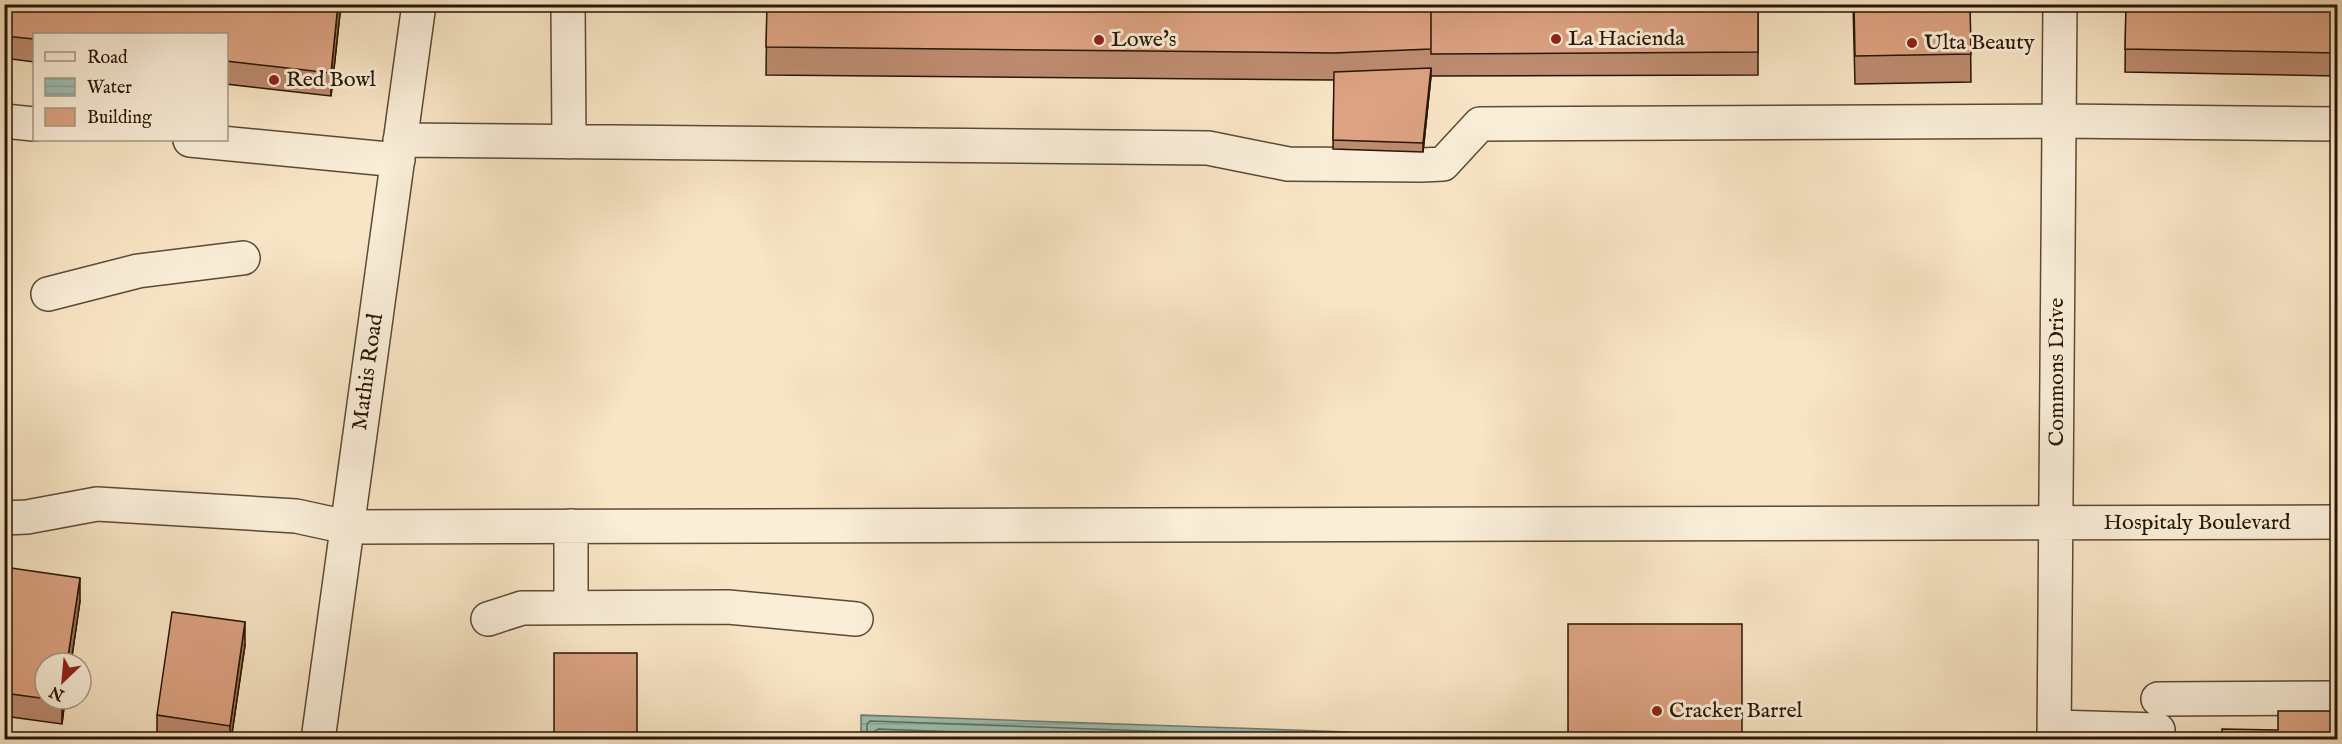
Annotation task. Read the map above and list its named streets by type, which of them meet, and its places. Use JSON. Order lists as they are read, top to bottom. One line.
{"streets":{"street":["Mathis Road","Commons Drive","Hospitaly Boulevard"]},"crossings":[["Mathis Road","Hospitaly Boulevard"],["Commons Drive","Hospitaly Boulevard"]],"places":["La Hacienda","Lowe's","Ulta Beauty","Red Bowl","Cracker Barrel"],"legend":["Road","Water","Building"],"north":"bottom left"}
